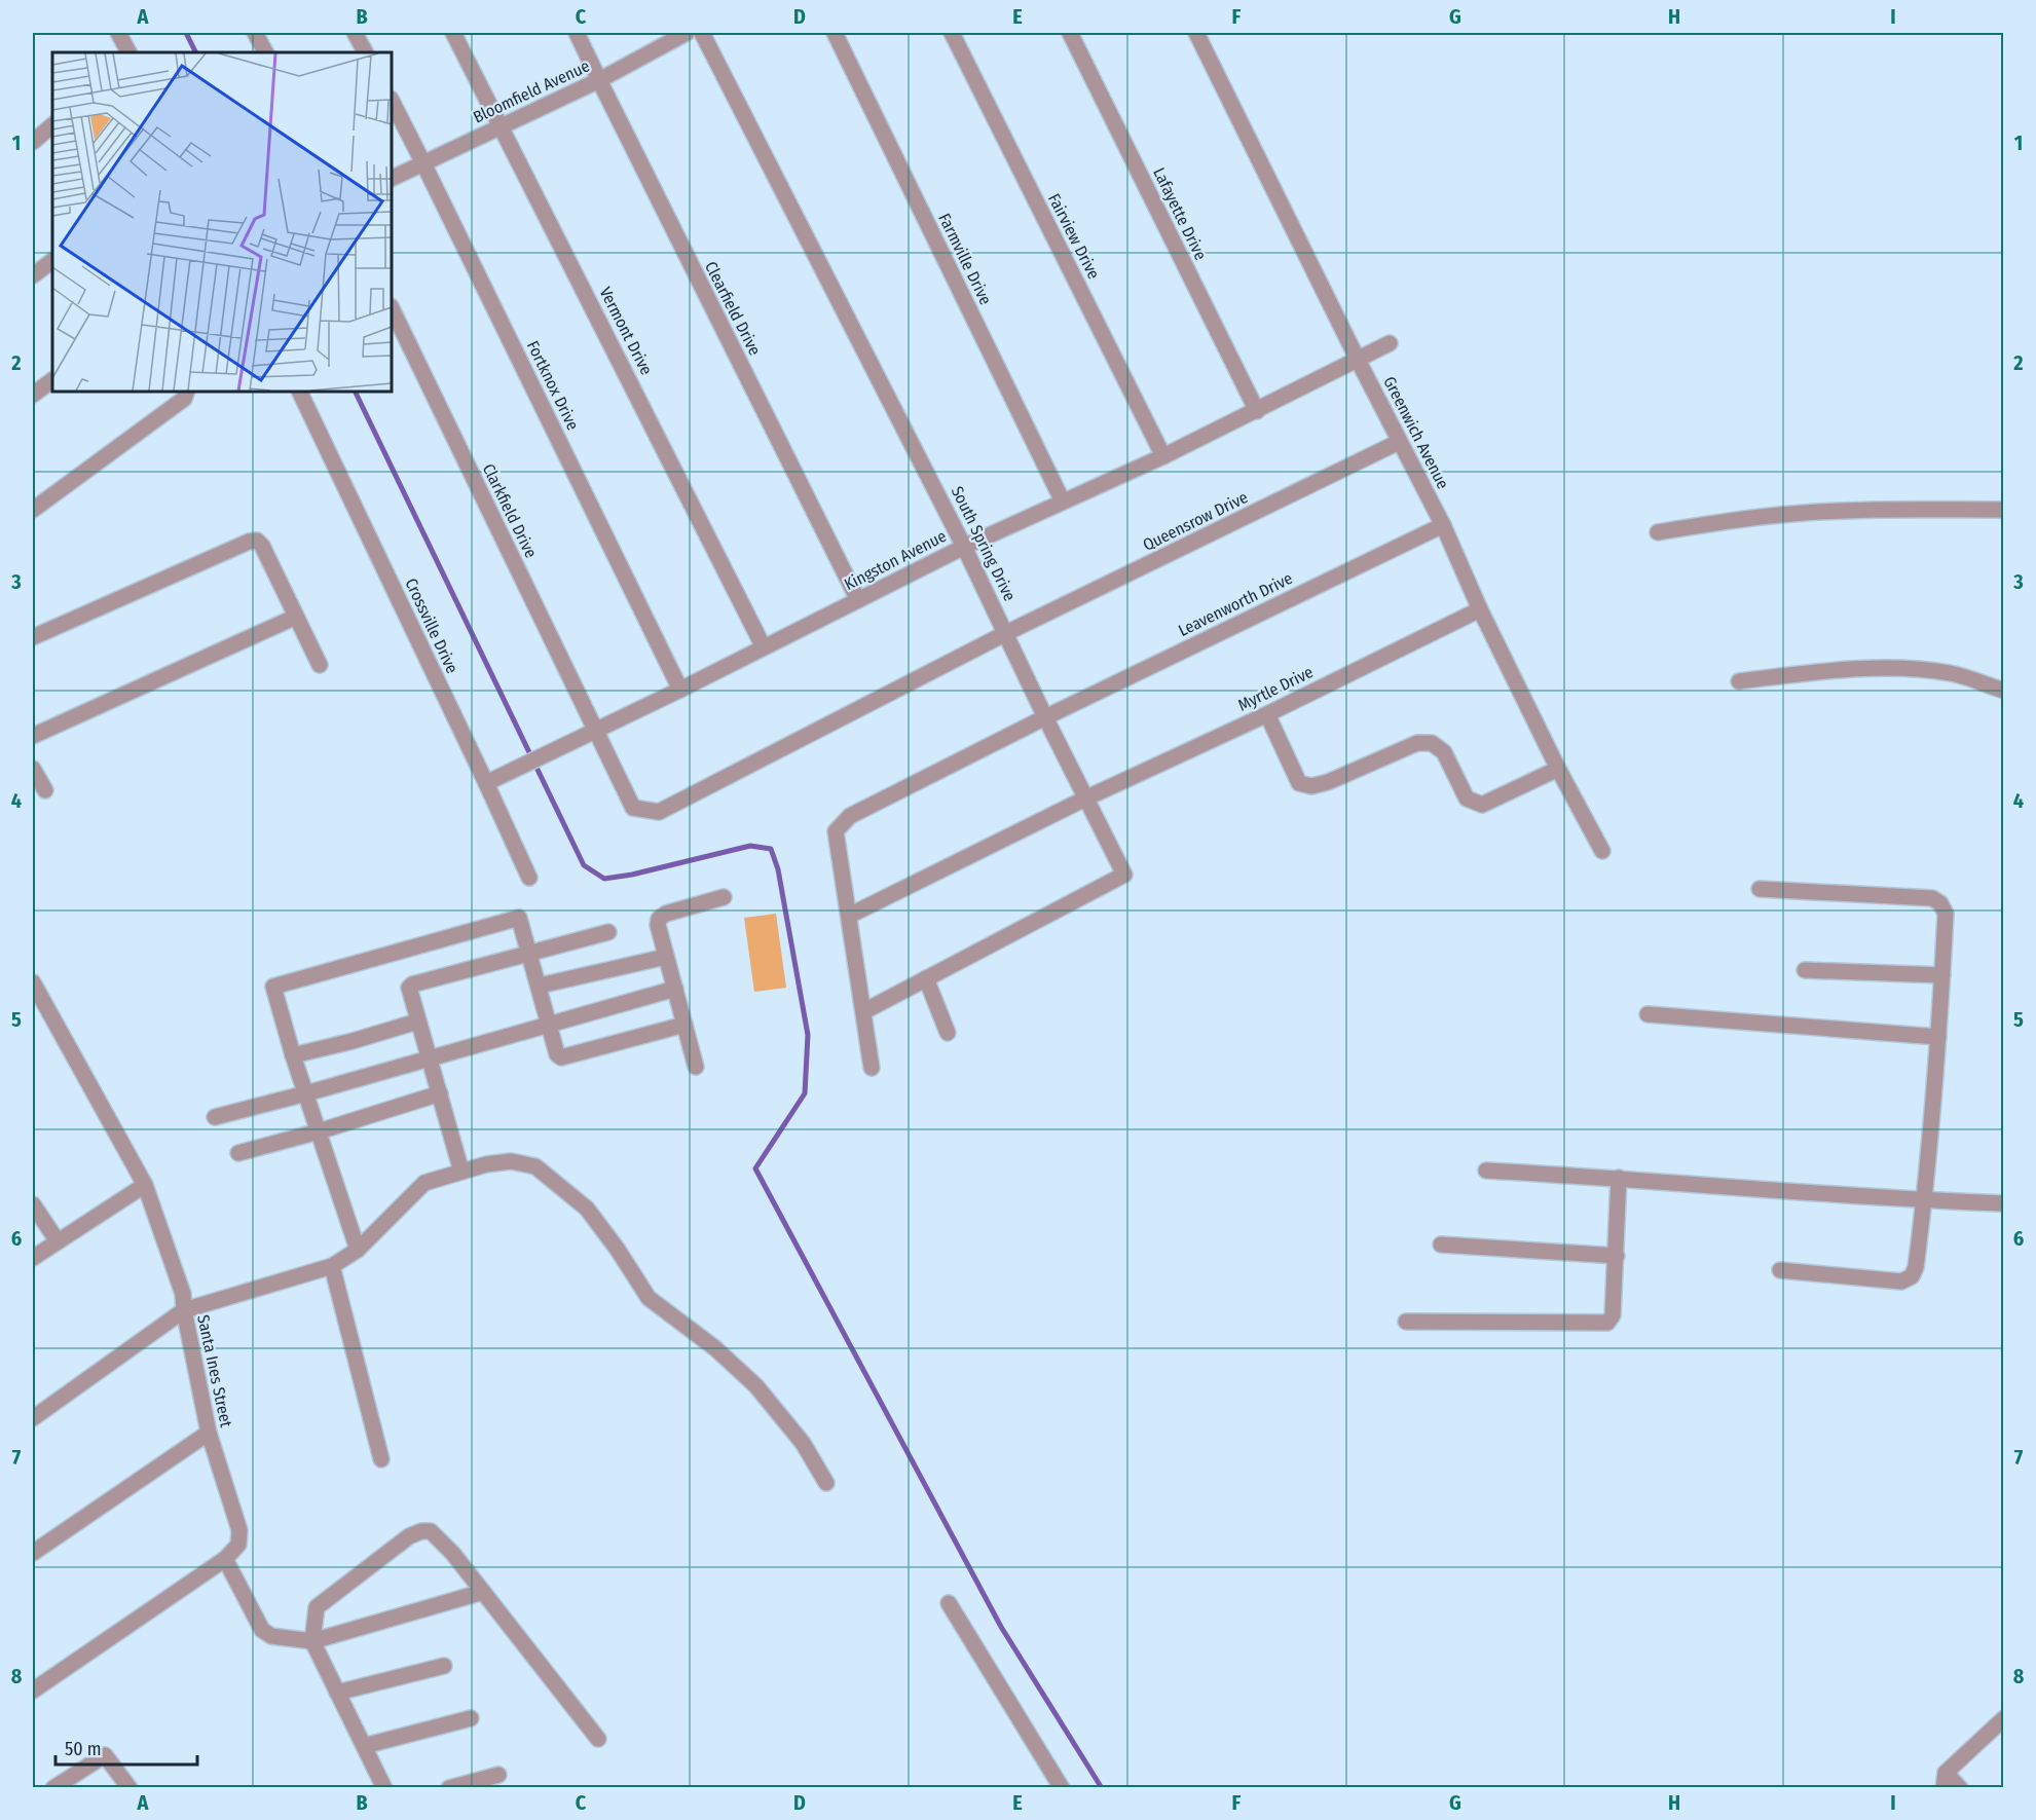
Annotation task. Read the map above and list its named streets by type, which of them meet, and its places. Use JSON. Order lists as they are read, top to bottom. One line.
{"streets":{"street":["Bloomfield Avenue","Lafayette Drive","Fairview Drive","Farmville Drive","Clearfield Drive","Vermont Drive","Fortknox Drive","Greenwich Avenue","Clarkfield Drive","Queensrow Drive","South Spring Drive","Kingston Avenue","Leavenworth Drive","Crossville Drive","Myrtle Drive","Santa Ines Street"]},"crossings":[["Bloomfield Avenue","Clearfield Drive"],["Bloomfield Avenue","Vermont Drive"],["Bloomfield Avenue","Fortknox Drive"],["Lafayette Drive","Kingston Avenue"],["Fairview Drive","Kingston Avenue"],["Farmville Drive","Kingston Avenue"],["Clearfield Drive","Kingston Avenue"],["Vermont Drive","Kingston Avenue"],["Fortknox Drive","Kingston Avenue"],["Greenwich Avenue","Queensrow Drive"],["Greenwich Avenue","Kingston Avenue"],["Greenwich Avenue","Leavenworth Drive"],["Greenwich Avenue","Myrtle Drive"],["Clarkfield Drive","Queensrow Drive"],["Clarkfield Drive","South Spring Drive"],["Clarkfield Drive","Kingston Avenue"],["Queensrow Drive","South Spring Drive"],["South Spring Drive","Kingston Avenue"],["South Spring Drive","Leavenworth Drive"],["South Spring Drive","Myrtle Drive"],["Kingston Avenue","Crossville Drive"],["Leavenworth Drive","Myrtle Drive"]],"scale_bar":"50 m","grid":{"columns":["A","B","C","D","E","F","G","H","I"],"rows":["1","2","3","4","5","6","7","8"]}}
